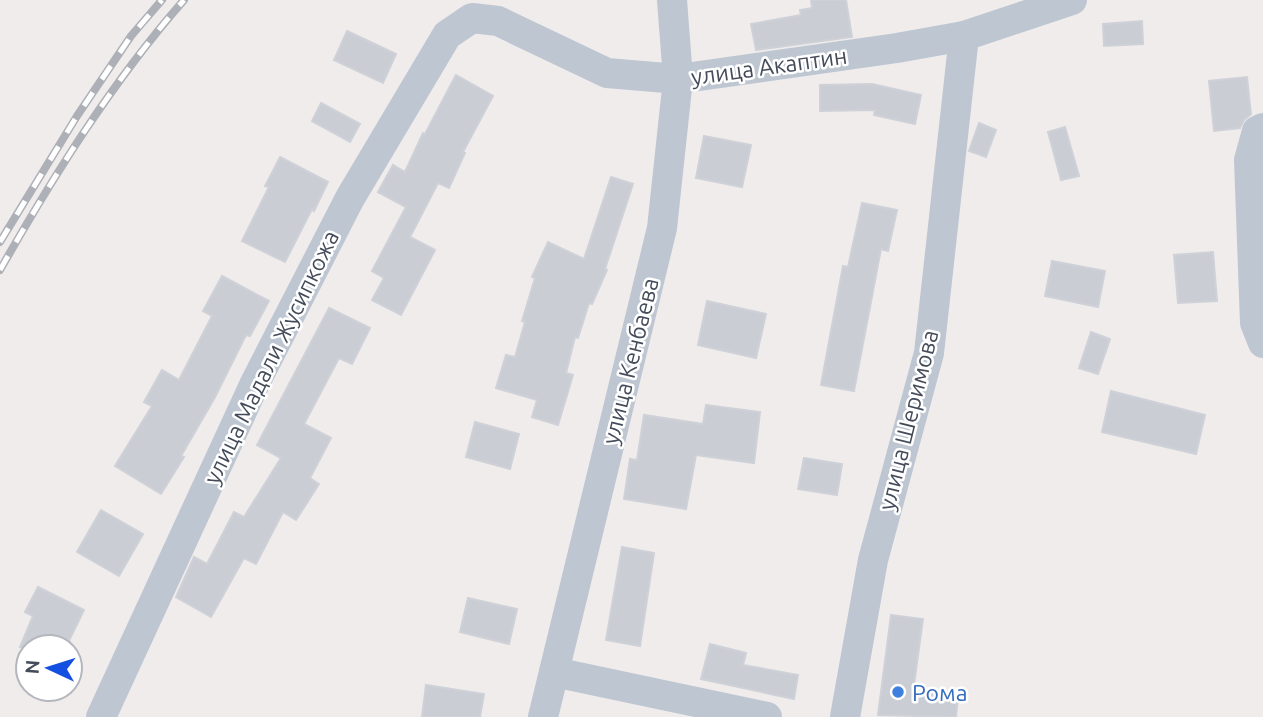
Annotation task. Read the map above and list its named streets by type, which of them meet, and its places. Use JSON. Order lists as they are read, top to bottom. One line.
{"streets":{"street":["улица Акаптин","улица Мадали Жусипкожа","улица Кенбаева","улица Шеримова"]},"crossings":[["улица Акаптин","улица Мадали Жусипкожа"],["улица Акаптин","улица Кенбаева"],["улица Акаптин","улица Шеримова"]],"places":["Рома"],"north":"left"}
